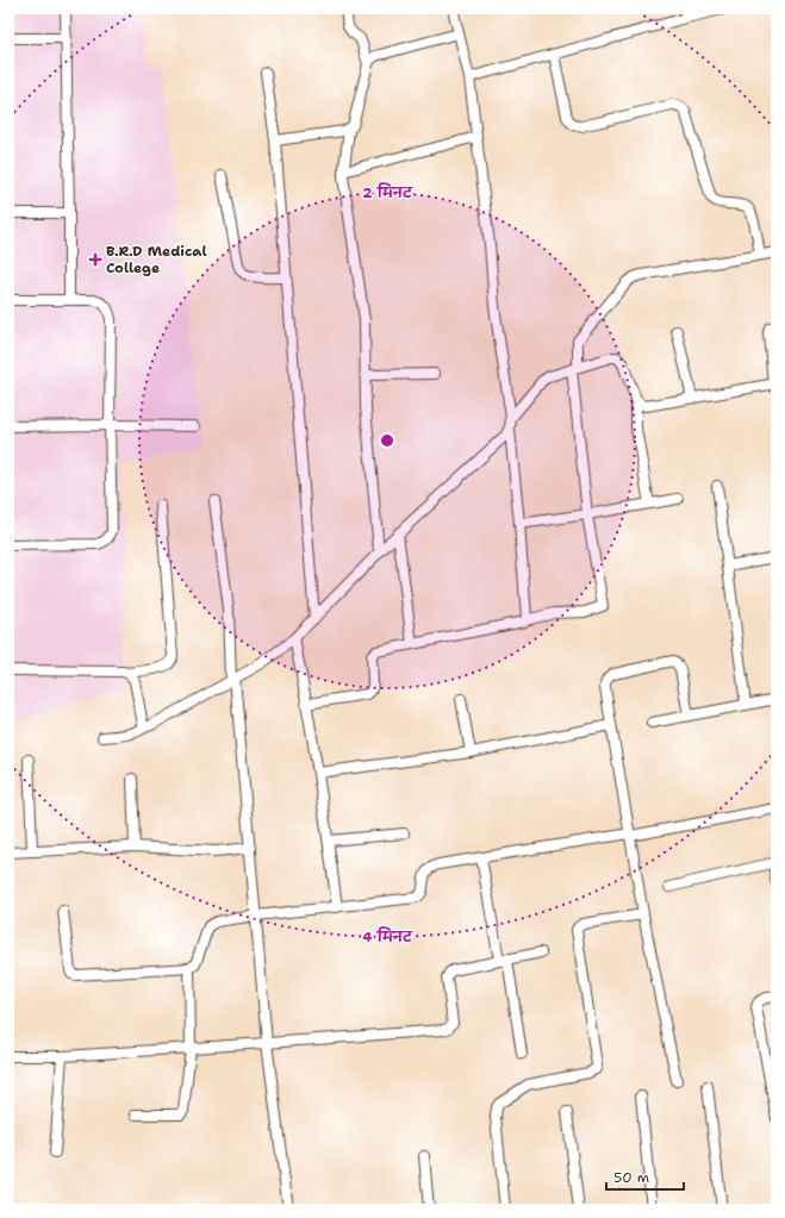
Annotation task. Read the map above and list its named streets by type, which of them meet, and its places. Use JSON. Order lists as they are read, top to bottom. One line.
{"places":{"health":["B.R.D Medical College"]},"scale_bar":"50 m","rings":["2 मिनट","4 मिनट"]}
